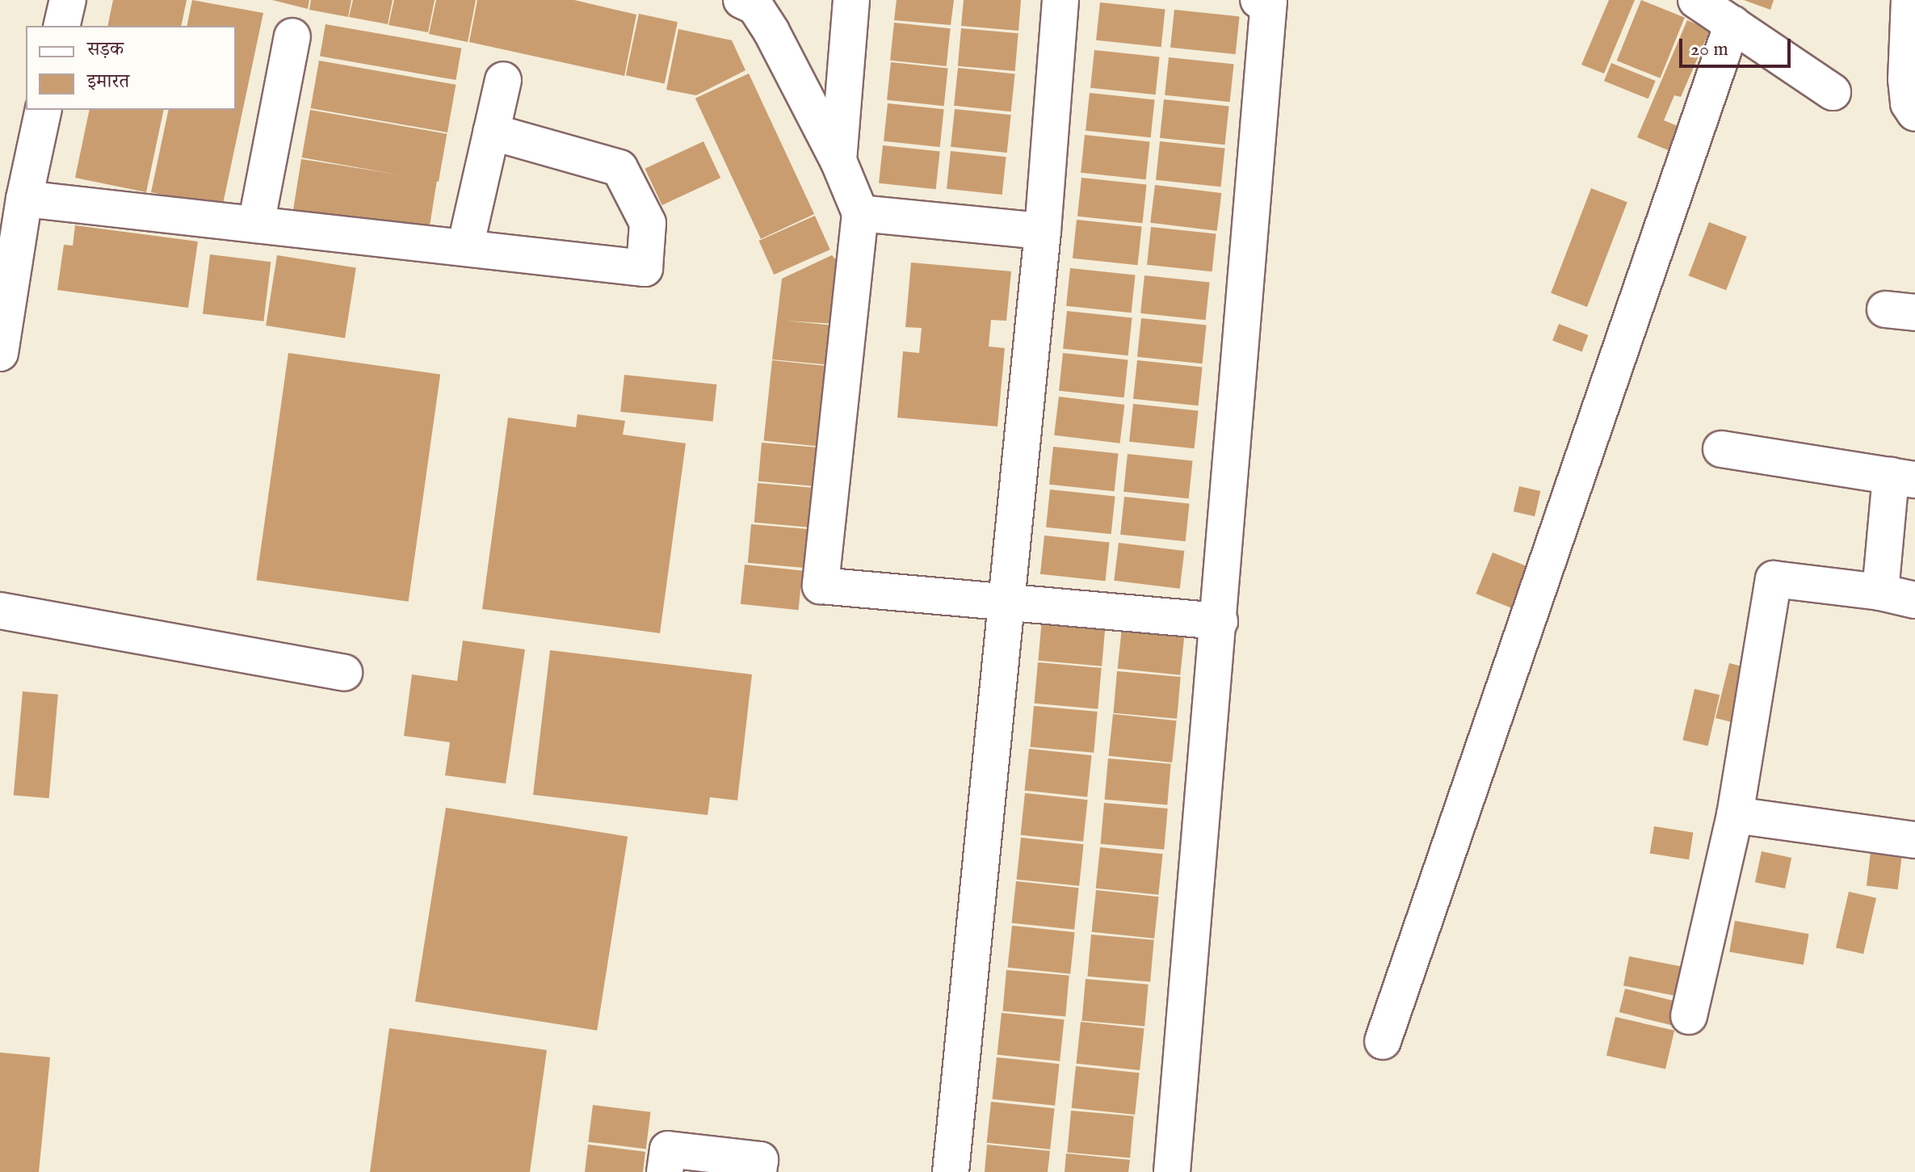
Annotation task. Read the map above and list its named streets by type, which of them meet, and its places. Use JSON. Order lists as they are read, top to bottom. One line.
{"legend":["सड़क","इमारत"],"scale_bar":"20 m"}
